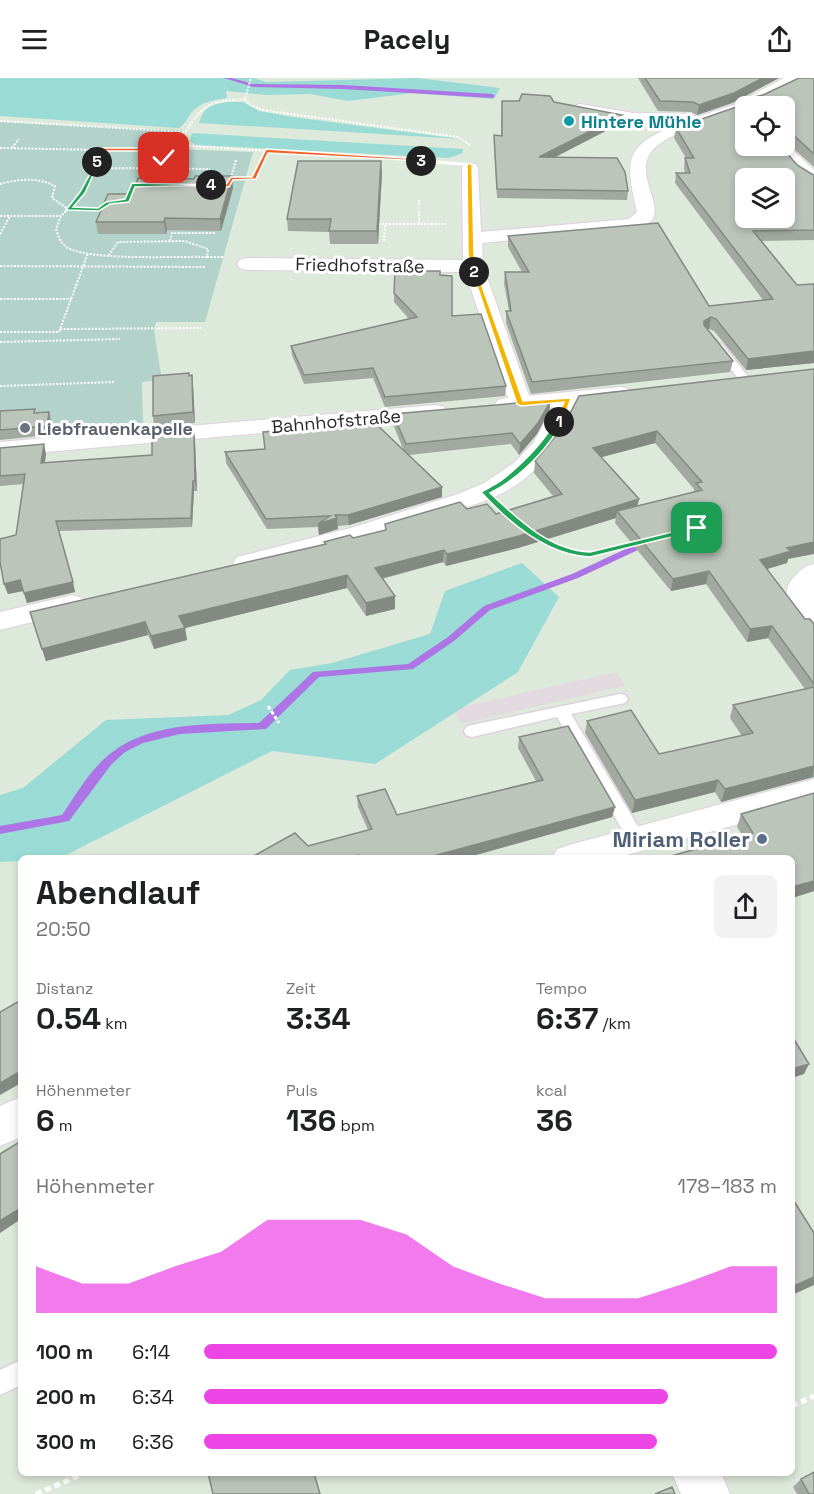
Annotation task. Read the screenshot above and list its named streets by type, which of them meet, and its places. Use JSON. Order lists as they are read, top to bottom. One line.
{"streets":{"street":["Friedhofstraße","Bahnhofstraße"]},"places":["Hintere Mühle","Liebfrauenkapelle","Miriam Roller"],"page":{"header":"Pacely","pins":["3","5","4","2","1"],"heading":["Abendlauf","20:50"],"stats":[["Distanz","0.54 km"],["Zeit","3:34"],["Tempo","6:37 /km"],["Höhenmeter","6 m"],["Puls","136 bpm"],["kcal","36"]],"chart":["Höhenmeter","178–183 m"],"list":[{"name":"100 m","note":"6:14"},{"name":"200 m","note":"6:34"},{"name":"300 m","note":"6:36"}]}}
